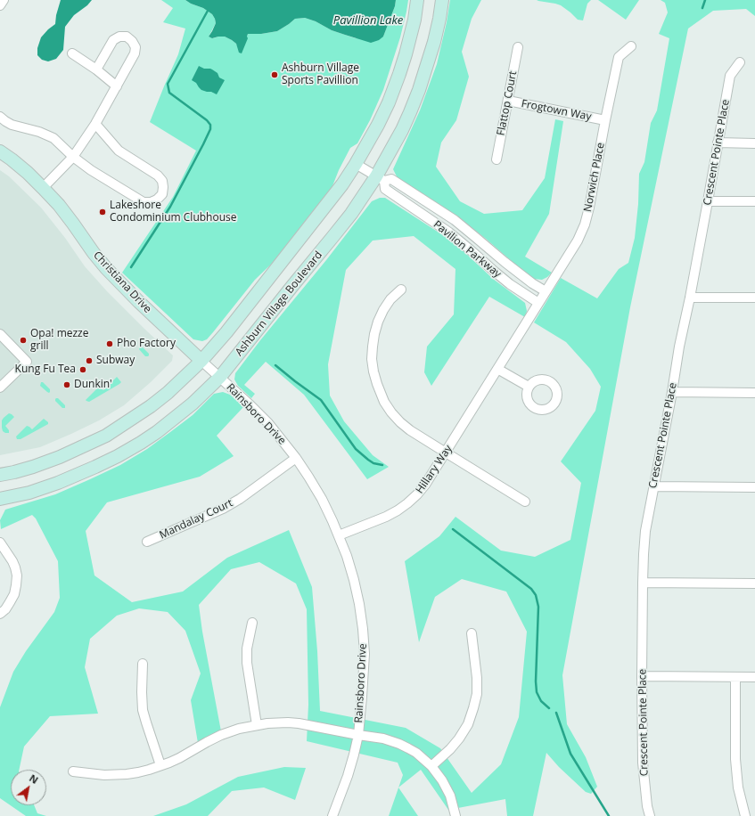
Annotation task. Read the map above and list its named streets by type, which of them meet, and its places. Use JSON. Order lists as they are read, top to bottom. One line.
{"streets":{"main road":["Christiana Drive","Ashburn Village Boulevard"],"street":["Flattop Court","Frogtown Way","Crescent Pointe Place","Norwich Place","Pavilion Parkway","Rainsboro Drive","Hillary Way","Mandalay Court"]},"crossings":[["Flattop Court","Frogtown Way"],["Frogtown Way","Norwich Place"],["Norwich Place","Pavilion Parkway"],["Norwich Place","Hillary Way"],["Pavilion Parkway","Ashburn Village Boulevard"],["Pavilion Parkway","Hillary Way"],["Christiana Drive","Ashburn Village Boulevard"],["Christiana Drive","Rainsboro Drive"],["Ashburn Village Boulevard","Rainsboro Drive"],["Rainsboro Drive","Hillary Way"],["Rainsboro Drive","Mandalay Court"]],"water":["Pavillion Lake"],"places":["Ashburn Village Sports Pavillion","Lakeshore Condominium Clubhouse","Opa! mezze grill","Pho Factory","Subway","Kung Fu Tea","Dunkin'"],"north":"top right"}
